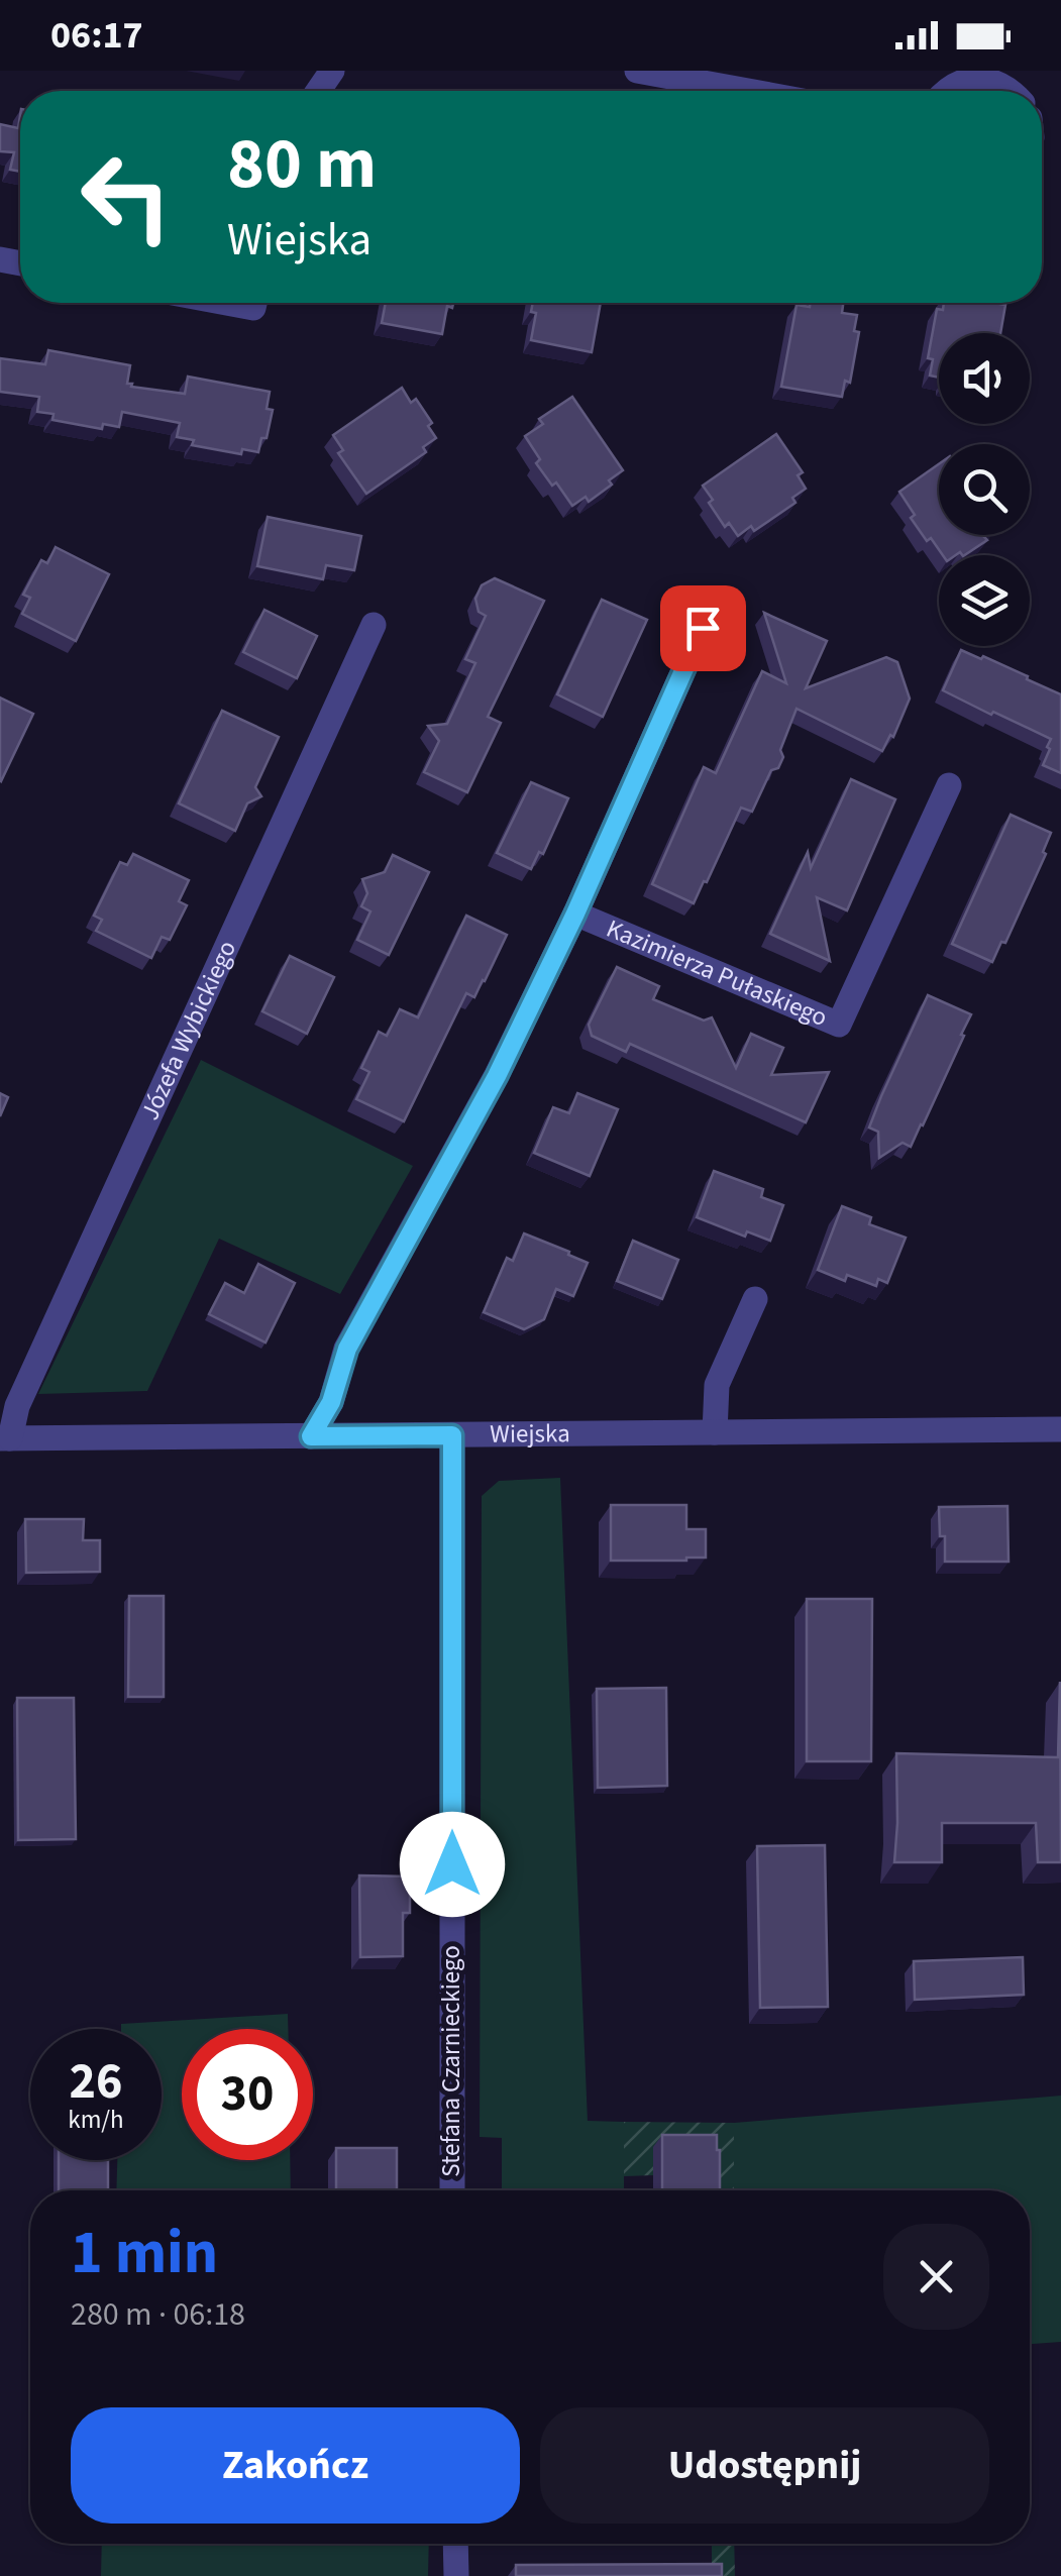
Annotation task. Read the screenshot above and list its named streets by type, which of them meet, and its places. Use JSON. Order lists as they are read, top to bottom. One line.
{"streets":{"street":["Kazimierza Pułaskiego","Józefa Wybickiego","Wiejska","Stefana Czarnieckiego"]},"crossings":[["Kazimierza Pułaskiego","Wiejska"],["Józefa Wybickiego","Wiejska"],["Wiejska","Stefana Czarnieckiego"]],"page":{"status":"06:17","turn":["80 m","Wiejska"],"speed":"26 km/h","limit":"30","heading":["1 min","280 m · 06:18"],"buttons":["Zakończ","Udostępnij"]}}
